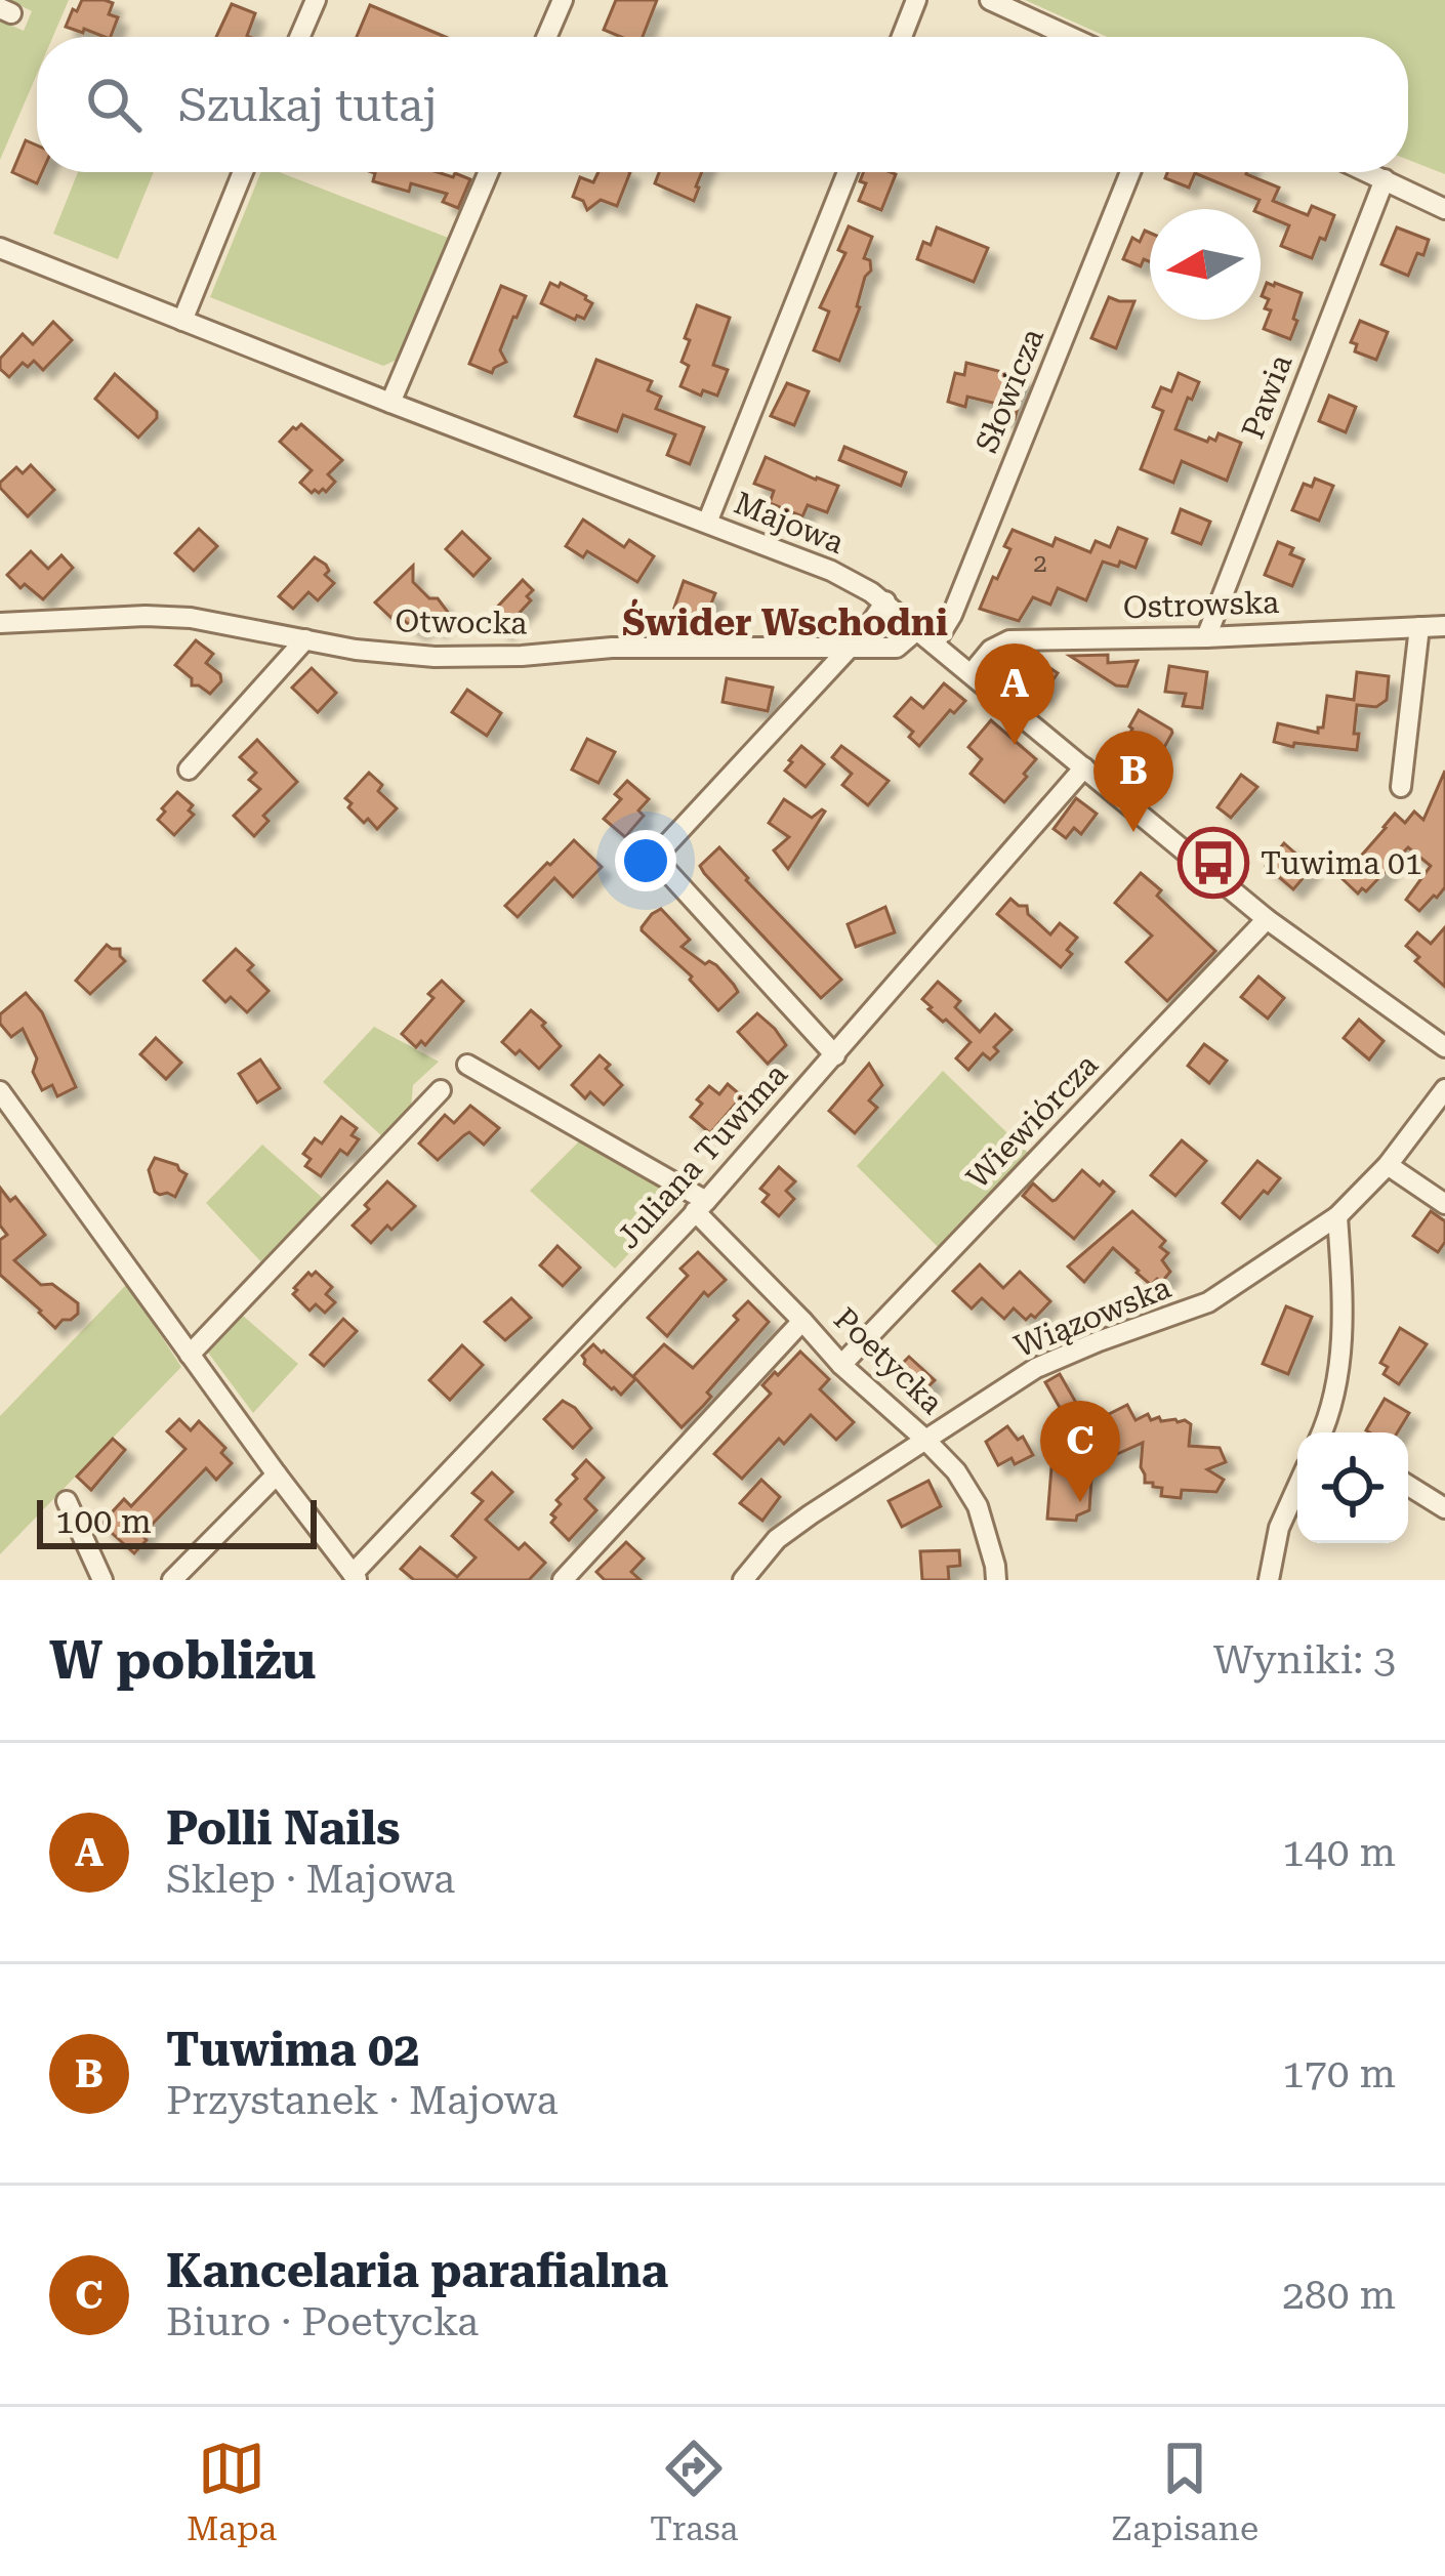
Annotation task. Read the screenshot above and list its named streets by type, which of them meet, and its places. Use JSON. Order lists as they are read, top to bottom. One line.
{"streets":{"street":["Słowicza","Pawia","Majowa","Ostrowska","Otwocka","Wiewiórcza","Juliana Tuwima","Wiązowska","Poetycka"]},"crossings":[["Słowicza","Majowa"],["Pawia","Ostrowska"],["Majowa","Ostrowska"],["Majowa","Otwocka"],["Majowa","Wiewiórcza"],["Majowa","Juliana Tuwima"],["Wiewiórcza","Poetycka"],["Juliana Tuwima","Poetycka"],["Wiązowska","Poetycka"]],"districts":["Świder Wschodni"],"places":{"bus stop":["Tuwima 01"]},"house_numbers":["2"],"scale_bar":"100 m","north":"left","page":{"search":"Szukaj tutaj","pins":["A","B","C"],"scale":"100 m","heading":["W pobliżu","Wyniki: 3"],"list":[{"mark":"A","name":"Polli Nails","note":"Sklep · Majowa","value":"140 m"},{"mark":"B","name":"Tuwima 02","note":"Przystanek · Majowa","value":"170 m"},{"mark":"C","name":"Kancelaria parafialna","note":"Biuro · Poetycka","value":"280 m"}],"nav":["Mapa","Trasa","Zapisane"]}}
